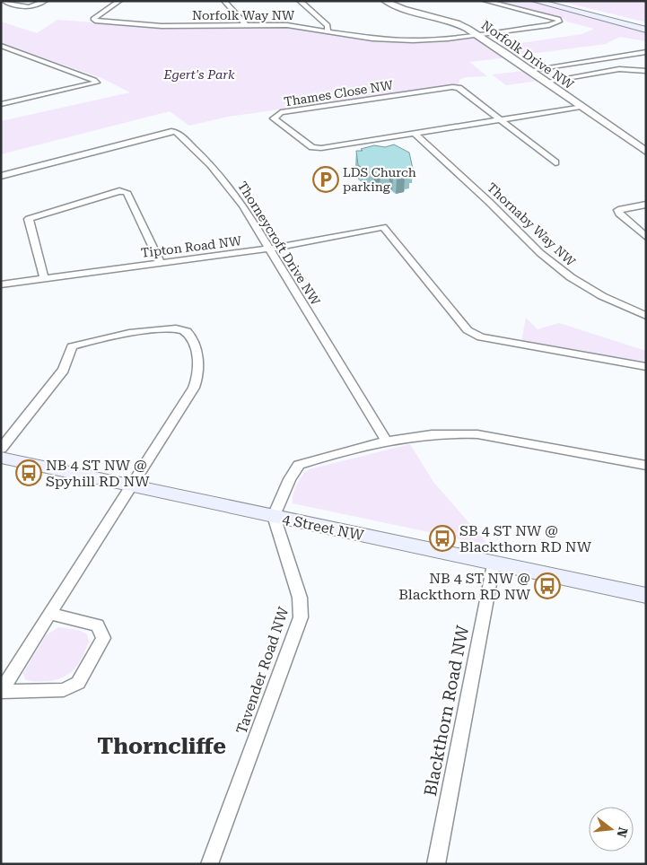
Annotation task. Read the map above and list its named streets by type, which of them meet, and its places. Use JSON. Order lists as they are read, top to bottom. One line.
{"streets":{"main road":["4 Street NW"],"street":["Norfolk Way NW","Norfolk Drive NW","Thames Close NW","Thornaby Way NW","Thorneycroft Drive NW","Tipton Road NW","Tavender Road NW","Blackthorn Road NW"]},"crossings":[["Norfolk Way NW","Norfolk Drive NW"],["Norfolk Drive NW","Thames Close NW"],["Thames Close NW","Thornaby Way NW"],["Thorneycroft Drive NW","Tipton Road NW"],["4 Street NW","Tavender Road NW"],["4 Street NW","Blackthorn Road NW"]],"districts":["Thorncliffe"],"parks":["Egert's Park"],"places":{"parking":["LDS Church parking"],"bus stop":["NB 4 ST NW @ Spyhill RD NW","SB 4 ST NW @ Blackthorn RD NW","NB 4 ST NW @ Blackthorn RD NW"]},"north":"right"}
